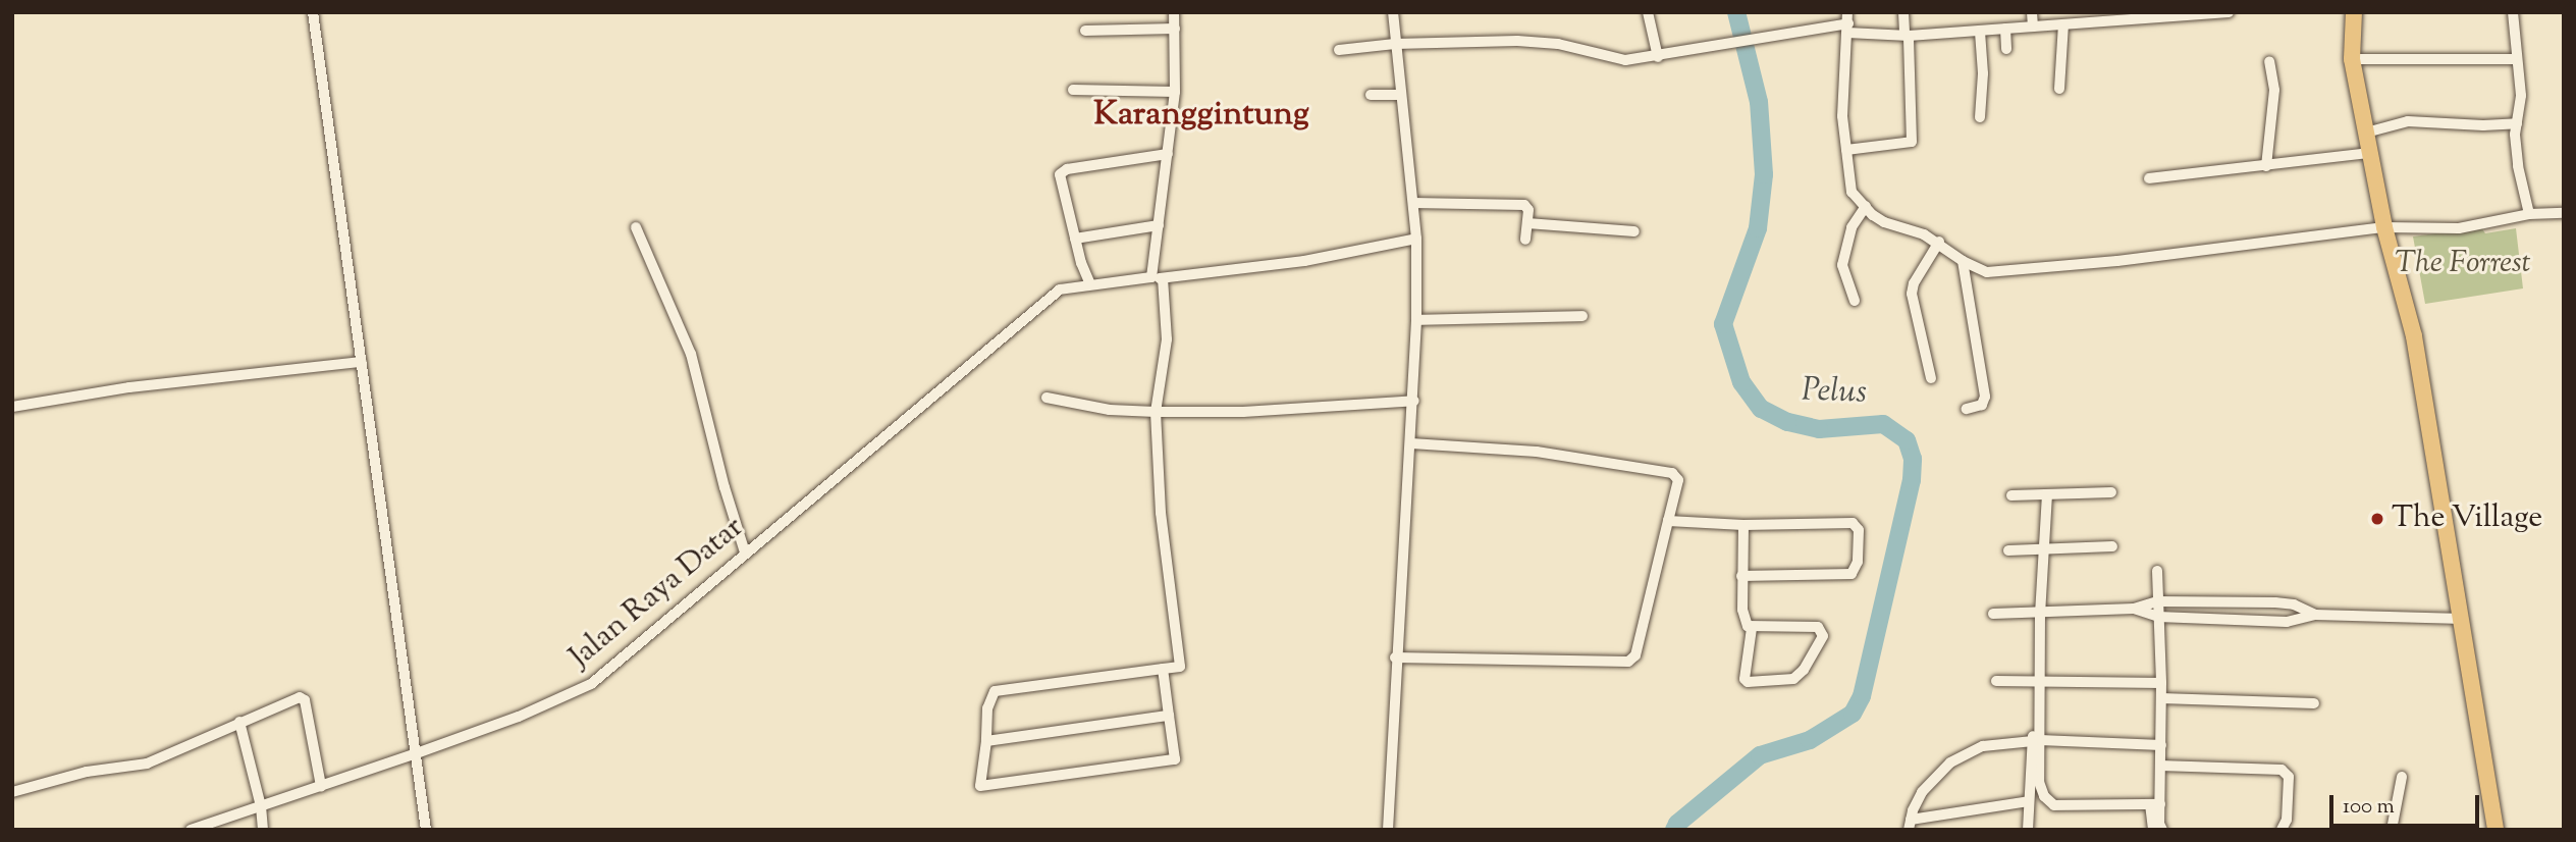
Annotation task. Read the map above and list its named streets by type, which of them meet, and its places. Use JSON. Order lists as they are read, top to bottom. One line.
{"streets":{"street":["Jalan Raya Datar"]},"districts":["Karanggintung"],"water":["Pelus"],"parks":["The Forrest"],"places":["The Village"],"scale_bar":"100 m"}
